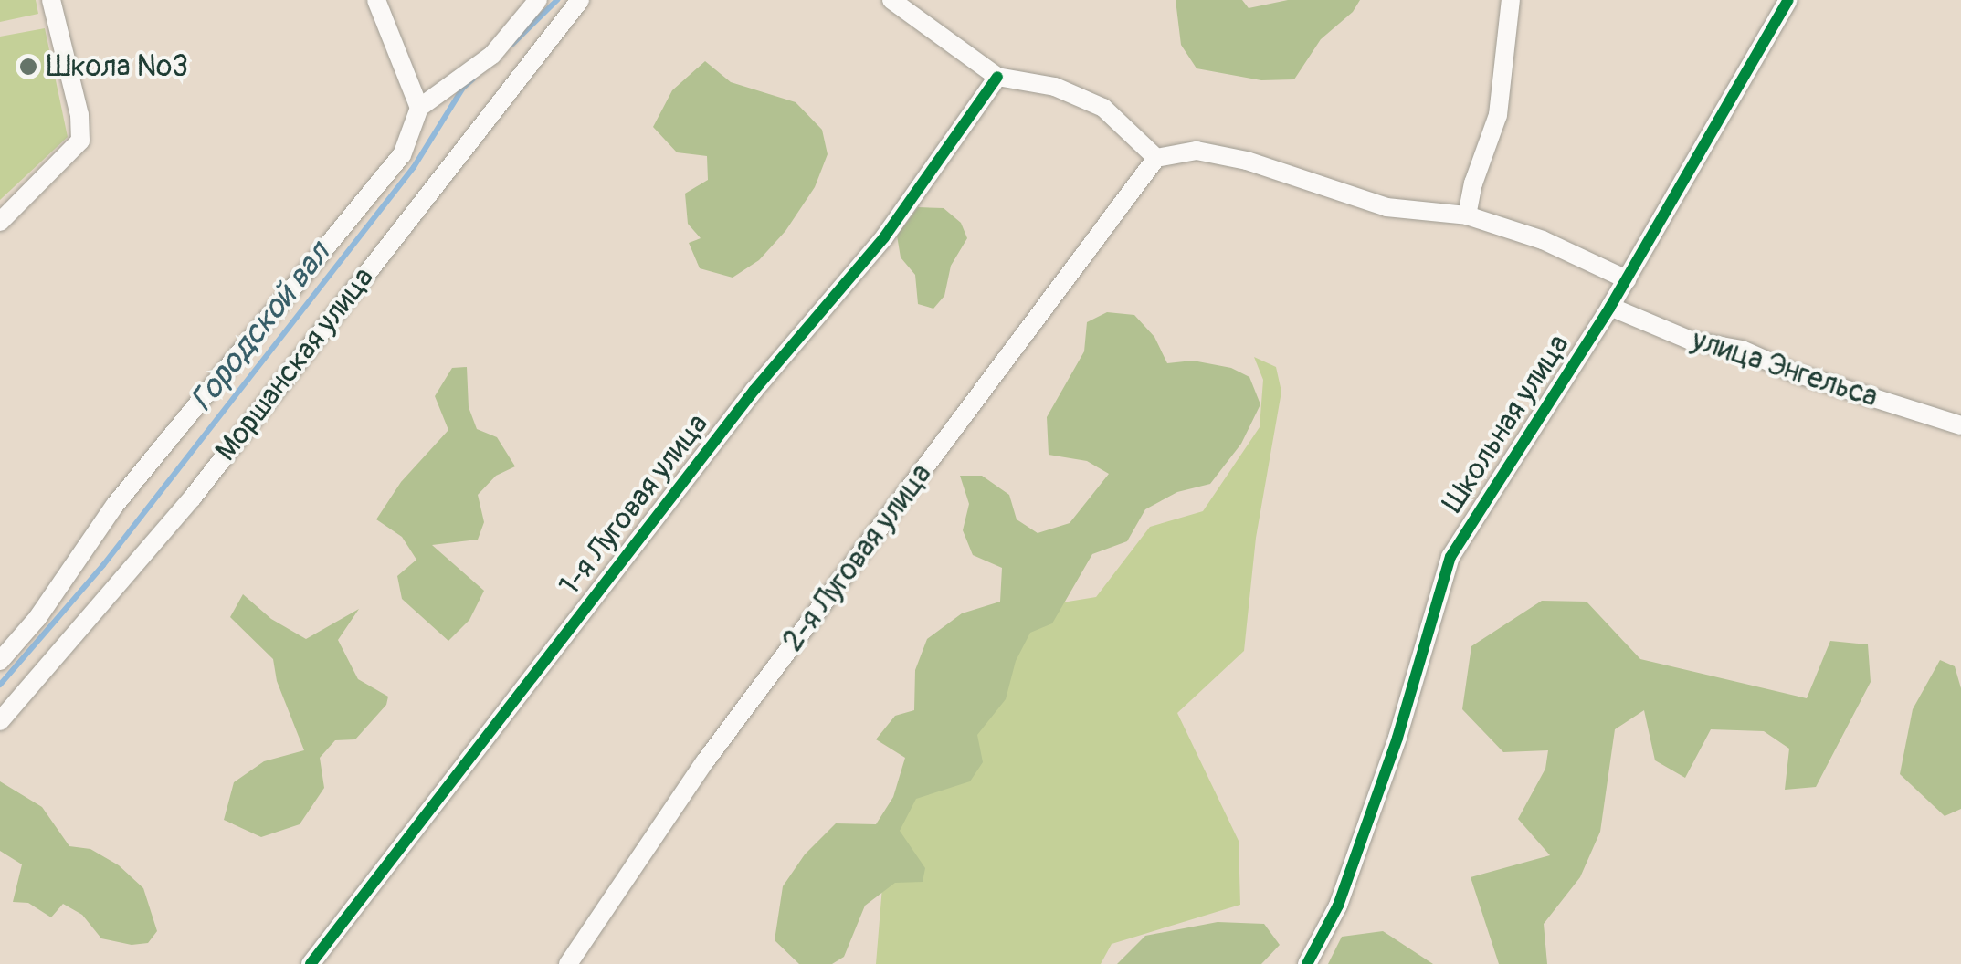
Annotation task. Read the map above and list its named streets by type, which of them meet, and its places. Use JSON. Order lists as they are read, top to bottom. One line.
{"streets":{"street":["Моршанская улица","улица Энгельса","Школьная улица","1-я Луговая улица","2-я Луговая улица"]},"crossings":[["улица Энгельса","Школьная улица"]],"water":["Городской вал"],"places":["Школа №3"]}
